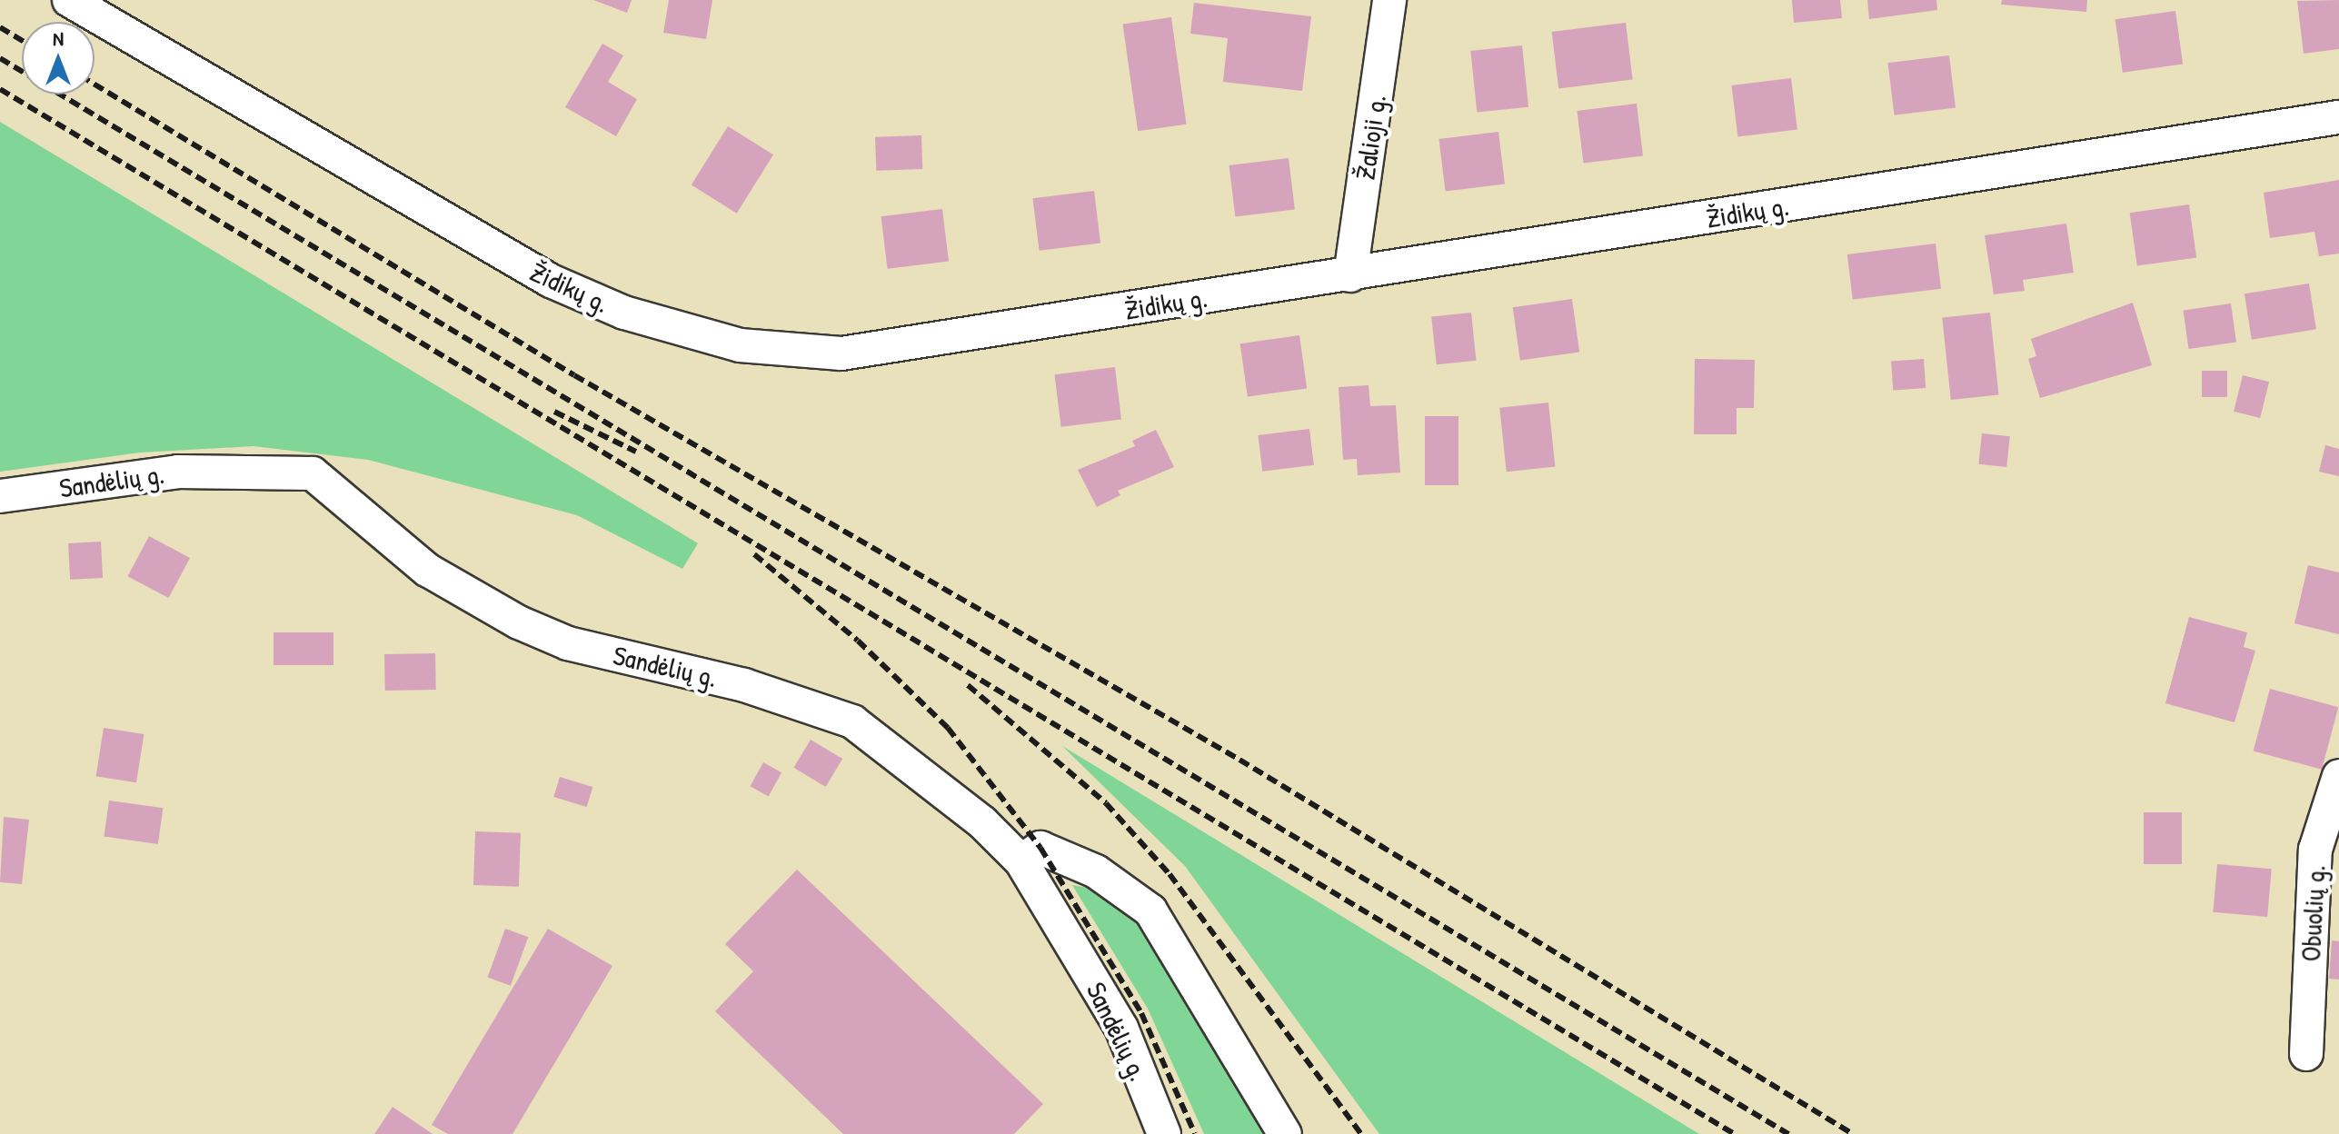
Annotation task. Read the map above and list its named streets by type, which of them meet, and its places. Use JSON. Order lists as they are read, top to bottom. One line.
{"streets":{"street":["Žalioji g.","Židikų g.","Sandėlių g.","Obuolių g."]},"crossings":[["Žalioji g.","Židikų g."]],"north":"top"}
